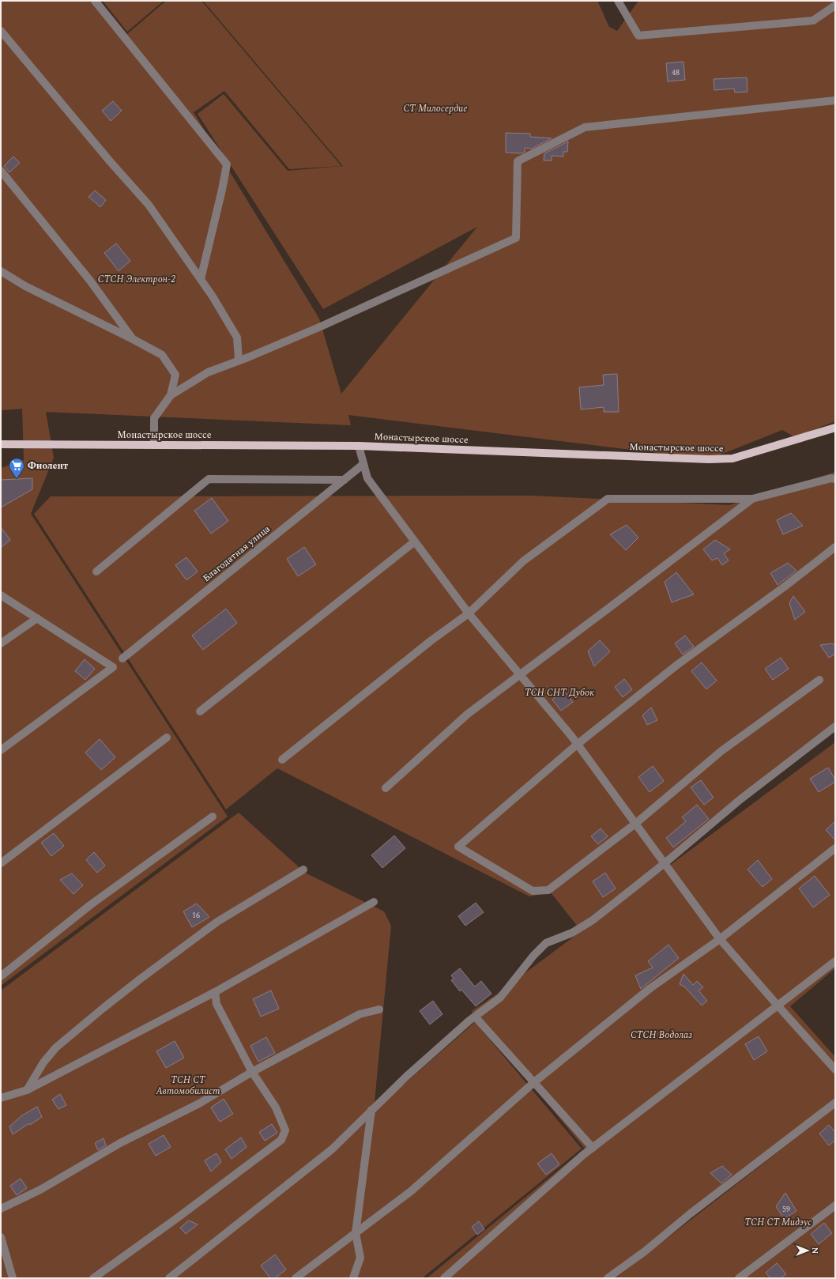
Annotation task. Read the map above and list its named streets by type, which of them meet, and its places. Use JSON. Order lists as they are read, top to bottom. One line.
{"streets":{"main road":["Монастырское шоссе"],"street":["Благодатная улица"]},"parks":["СТ Милосердие","СТСН Электрон-2","ТСН СНТ Дубок","СТСН Водолаз","ТСН СТ Автомобилист","ТСН СТ Мидэус"],"places":{"supermarket":["Фиолент"]},"house_numbers":["48","16","59"],"north":"right"}
